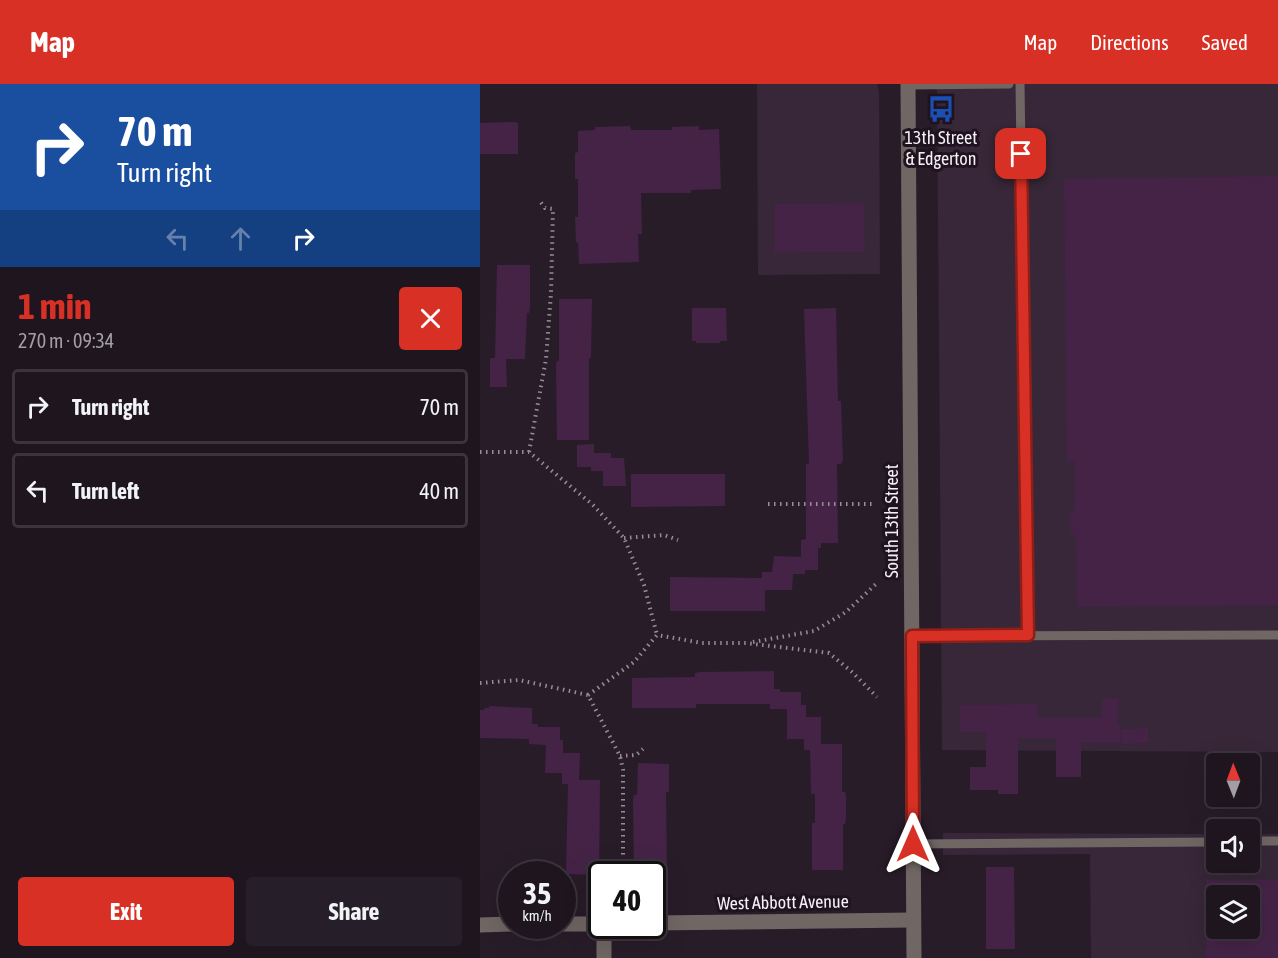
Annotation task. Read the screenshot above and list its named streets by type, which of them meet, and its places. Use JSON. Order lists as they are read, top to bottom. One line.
{"streets":{"street":["South 13th Street","West Abbott Avenue"]},"crossings":[["South 13th Street","West Abbott Avenue"]],"places":{"bus stop":["13th Street & Edgerton"]},"north":"top","page":{"header":"Map","nav":["Map","Directions","Saved"],"turn":["70 m","Turn right"],"heading":["1 min","270 m · 09:34"],"list":[{"name":"Turn right","value":"70 m"},{"name":"Turn left","value":"40 m"}],"speed":"35 km/h","limit":"40","buttons":["Exit","Share"]}}
